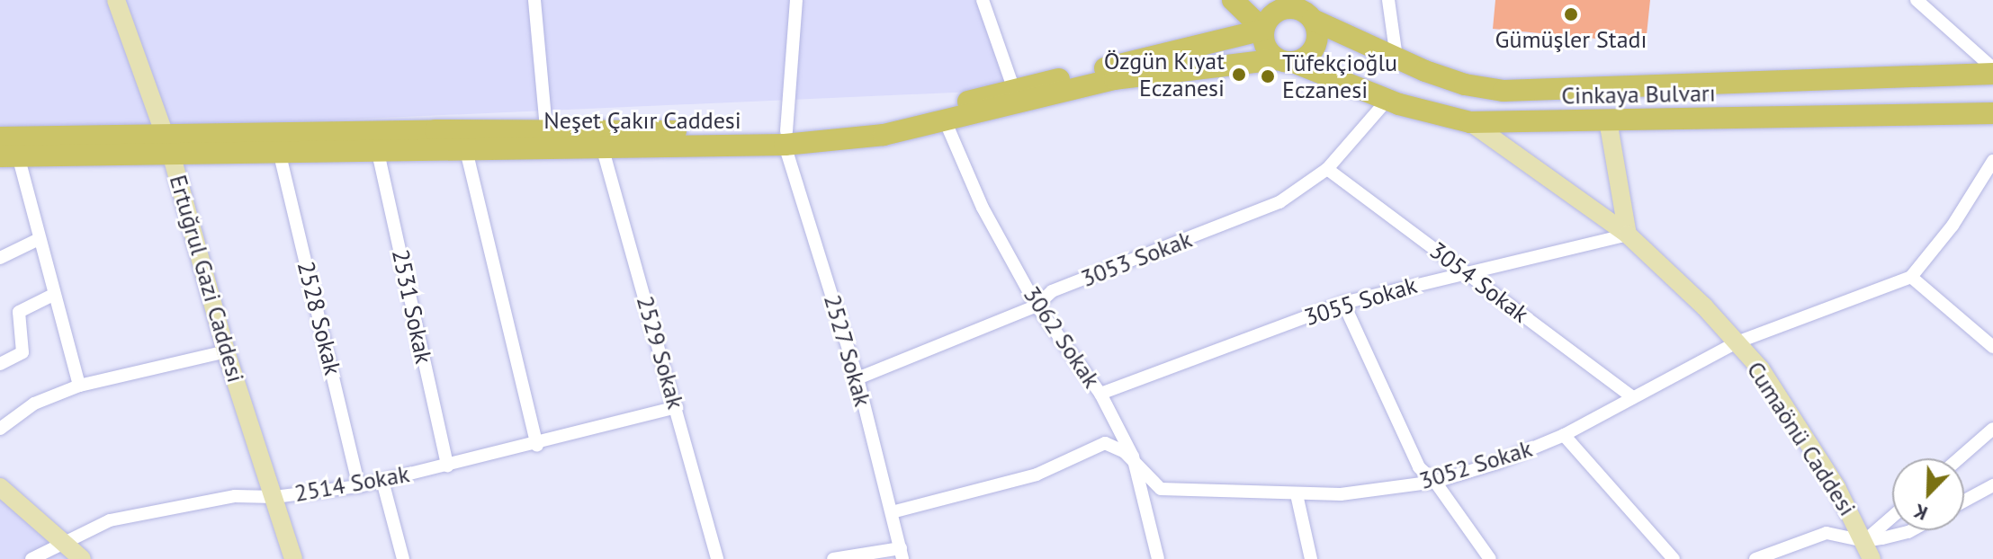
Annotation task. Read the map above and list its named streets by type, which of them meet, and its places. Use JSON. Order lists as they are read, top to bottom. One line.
{"streets":{"main road":["Cinkaya Bulvarı","Neşet Çakır Caddesi"],"street":["3053 Sokak","Ertuğrul Gazi Caddesi","3054 Sokak","3055 Sokak","2531 Sokak","2528 Sokak","3062 Sokak","2527 Sokak","2529 Sokak","Cumaönü Caddesi","3052 Sokak","2514 Sokak"]},"crossings":[["Cinkaya Bulvarı","Neşet Çakır Caddesi"],["Cinkaya Bulvarı","3053 Sokak"],["Cinkaya Bulvarı","Cumaönü Caddesi"],["Neşet Çakır Caddesi","Ertuğrul Gazi Caddesi"],["Neşet Çakır Caddesi","2531 Sokak"],["Neşet Çakır Caddesi","2528 Sokak"],["Neşet Çakır Caddesi","3062 Sokak"],["Neşet Çakır Caddesi","2527 Sokak"],["Neşet Çakır Caddesi","2529 Sokak"],["3053 Sokak","3054 Sokak"],["3053 Sokak","3062 Sokak"],["3053 Sokak","2527 Sokak"],["Ertuğrul Gazi Caddesi","2514 Sokak"],["3054 Sokak","3055 Sokak"],["3054 Sokak","3052 Sokak"],["3055 Sokak","3062 Sokak"],["3055 Sokak","Cumaönü Caddesi"],["2531 Sokak","2514 Sokak"],["2528 Sokak","2514 Sokak"],["3062 Sokak","3052 Sokak"],["2527 Sokak","3052 Sokak"],["2529 Sokak","2514 Sokak"],["Cumaönü Caddesi","3052 Sokak"]],"places":["Gümüşler Stadı","Özgün Kıyat Eczanesi","Tüfekçioğlu Eczanesi"],"north":"bottom left"}
